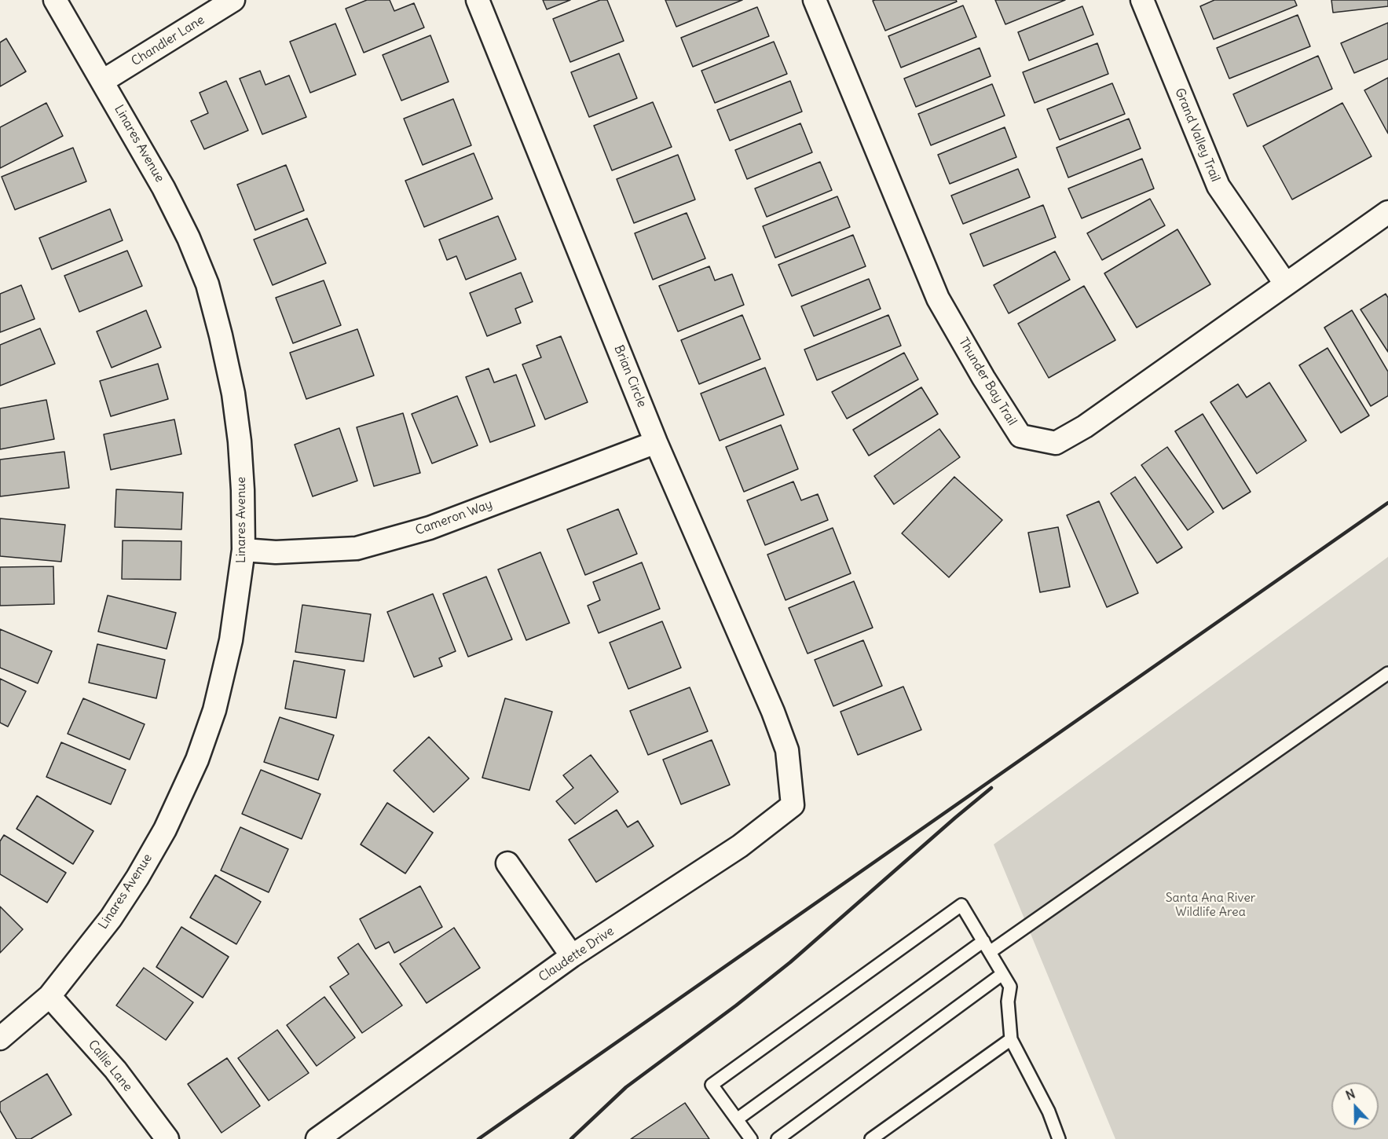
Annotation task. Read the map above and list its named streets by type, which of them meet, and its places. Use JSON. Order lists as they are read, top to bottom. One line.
{"streets":{"street":["Chandler Lane","Grand Valley Trail","Linares Avenue","Brian Circle","Thunder Bay Trail","Cameron Way","Claudette Drive","Callie Lane"]},"crossings":[["Chandler Lane","Linares Avenue"],["Grand Valley Trail","Thunder Bay Trail"],["Linares Avenue","Cameron Way"],["Linares Avenue","Callie Lane"],["Brian Circle","Cameron Way"],["Brian Circle","Claudette Drive"]],"parks":["Santa Ana River Wildlife Area"],"north":"top"}
